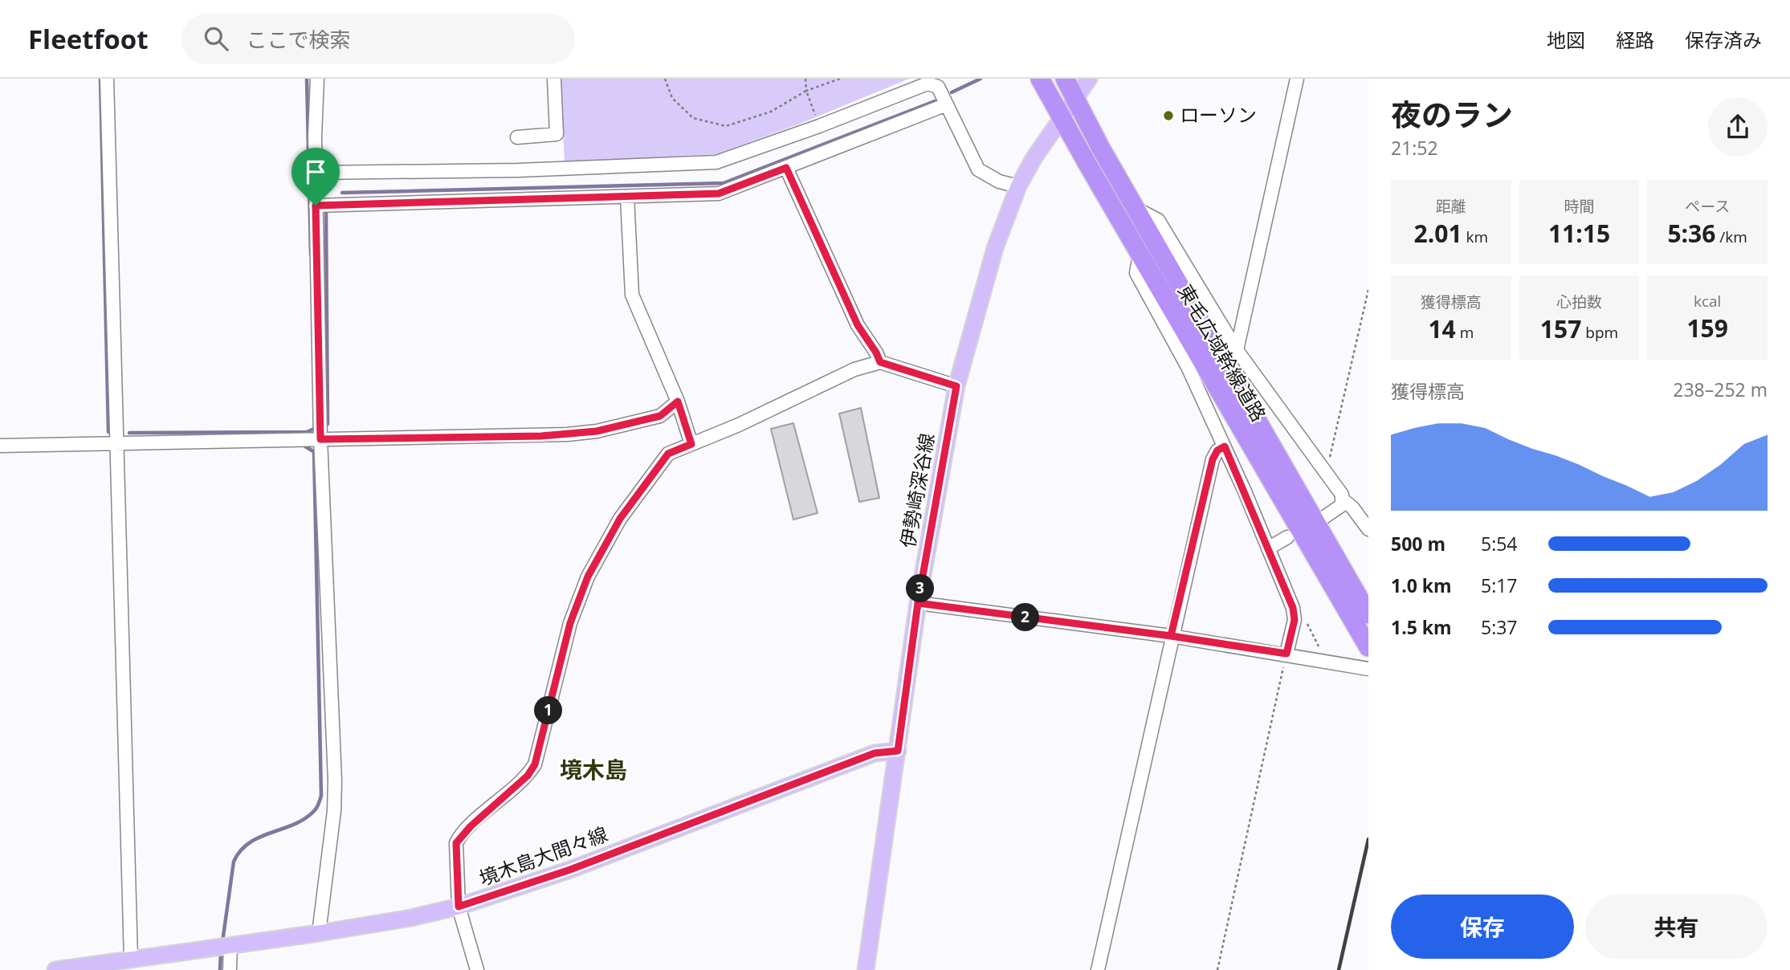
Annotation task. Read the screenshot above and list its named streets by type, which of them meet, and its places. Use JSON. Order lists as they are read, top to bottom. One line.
{"streets":{"highway":["東毛広域幹線道路"],"main road":["伊勢崎深谷線","境木島大間々線"]},"crossings":[["東毛広域幹線道路","伊勢崎深谷線"],["伊勢崎深谷線","境木島大間々線"]],"districts":["境木島"],"places":["ローソン"],"page":{"header":"Fleetfoot","search":"ここで検索","nav":["地図","経路","保存済み"],"heading":["夜のラン","21:52"],"stats":[["距離","2.01 km"],["時間","11:15"],["ペース","5:36 /km"],["獲得標高","14 m"],["心拍数","157 bpm"],["kcal","159"]],"chart":["獲得標高","238–252 m"],"list":[{"name":"500 m","note":"5:54"},{"name":"1.0 km","note":"5:17"},{"name":"1.5 km","note":"5:37"}],"pins":["3","2","1"],"buttons":["保存","共有"]}}
